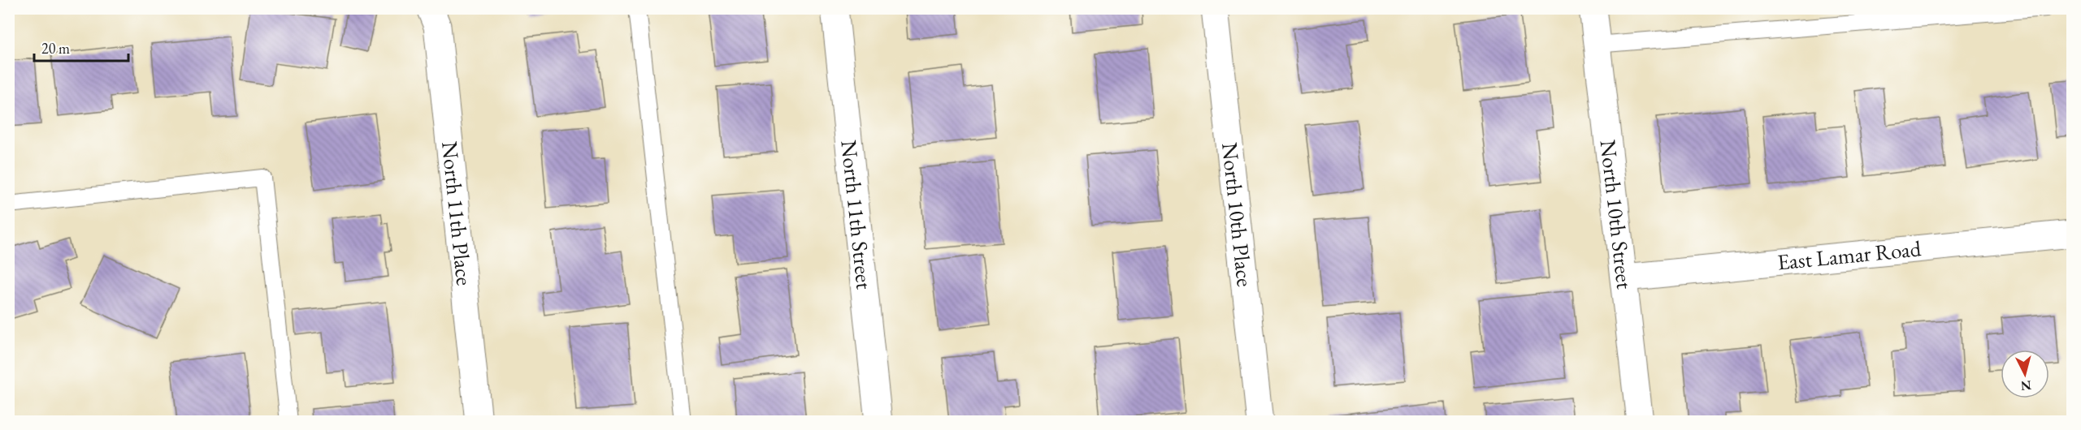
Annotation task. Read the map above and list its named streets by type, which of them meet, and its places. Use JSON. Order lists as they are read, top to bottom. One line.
{"streets":{"street":["North 11th Place","North 11th Street","North 10th Place","North 10th Street","East Lamar Road"]},"crossings":[["North 10th Street","East Lamar Road"]],"scale_bar":"20 m","north":"bottom"}
